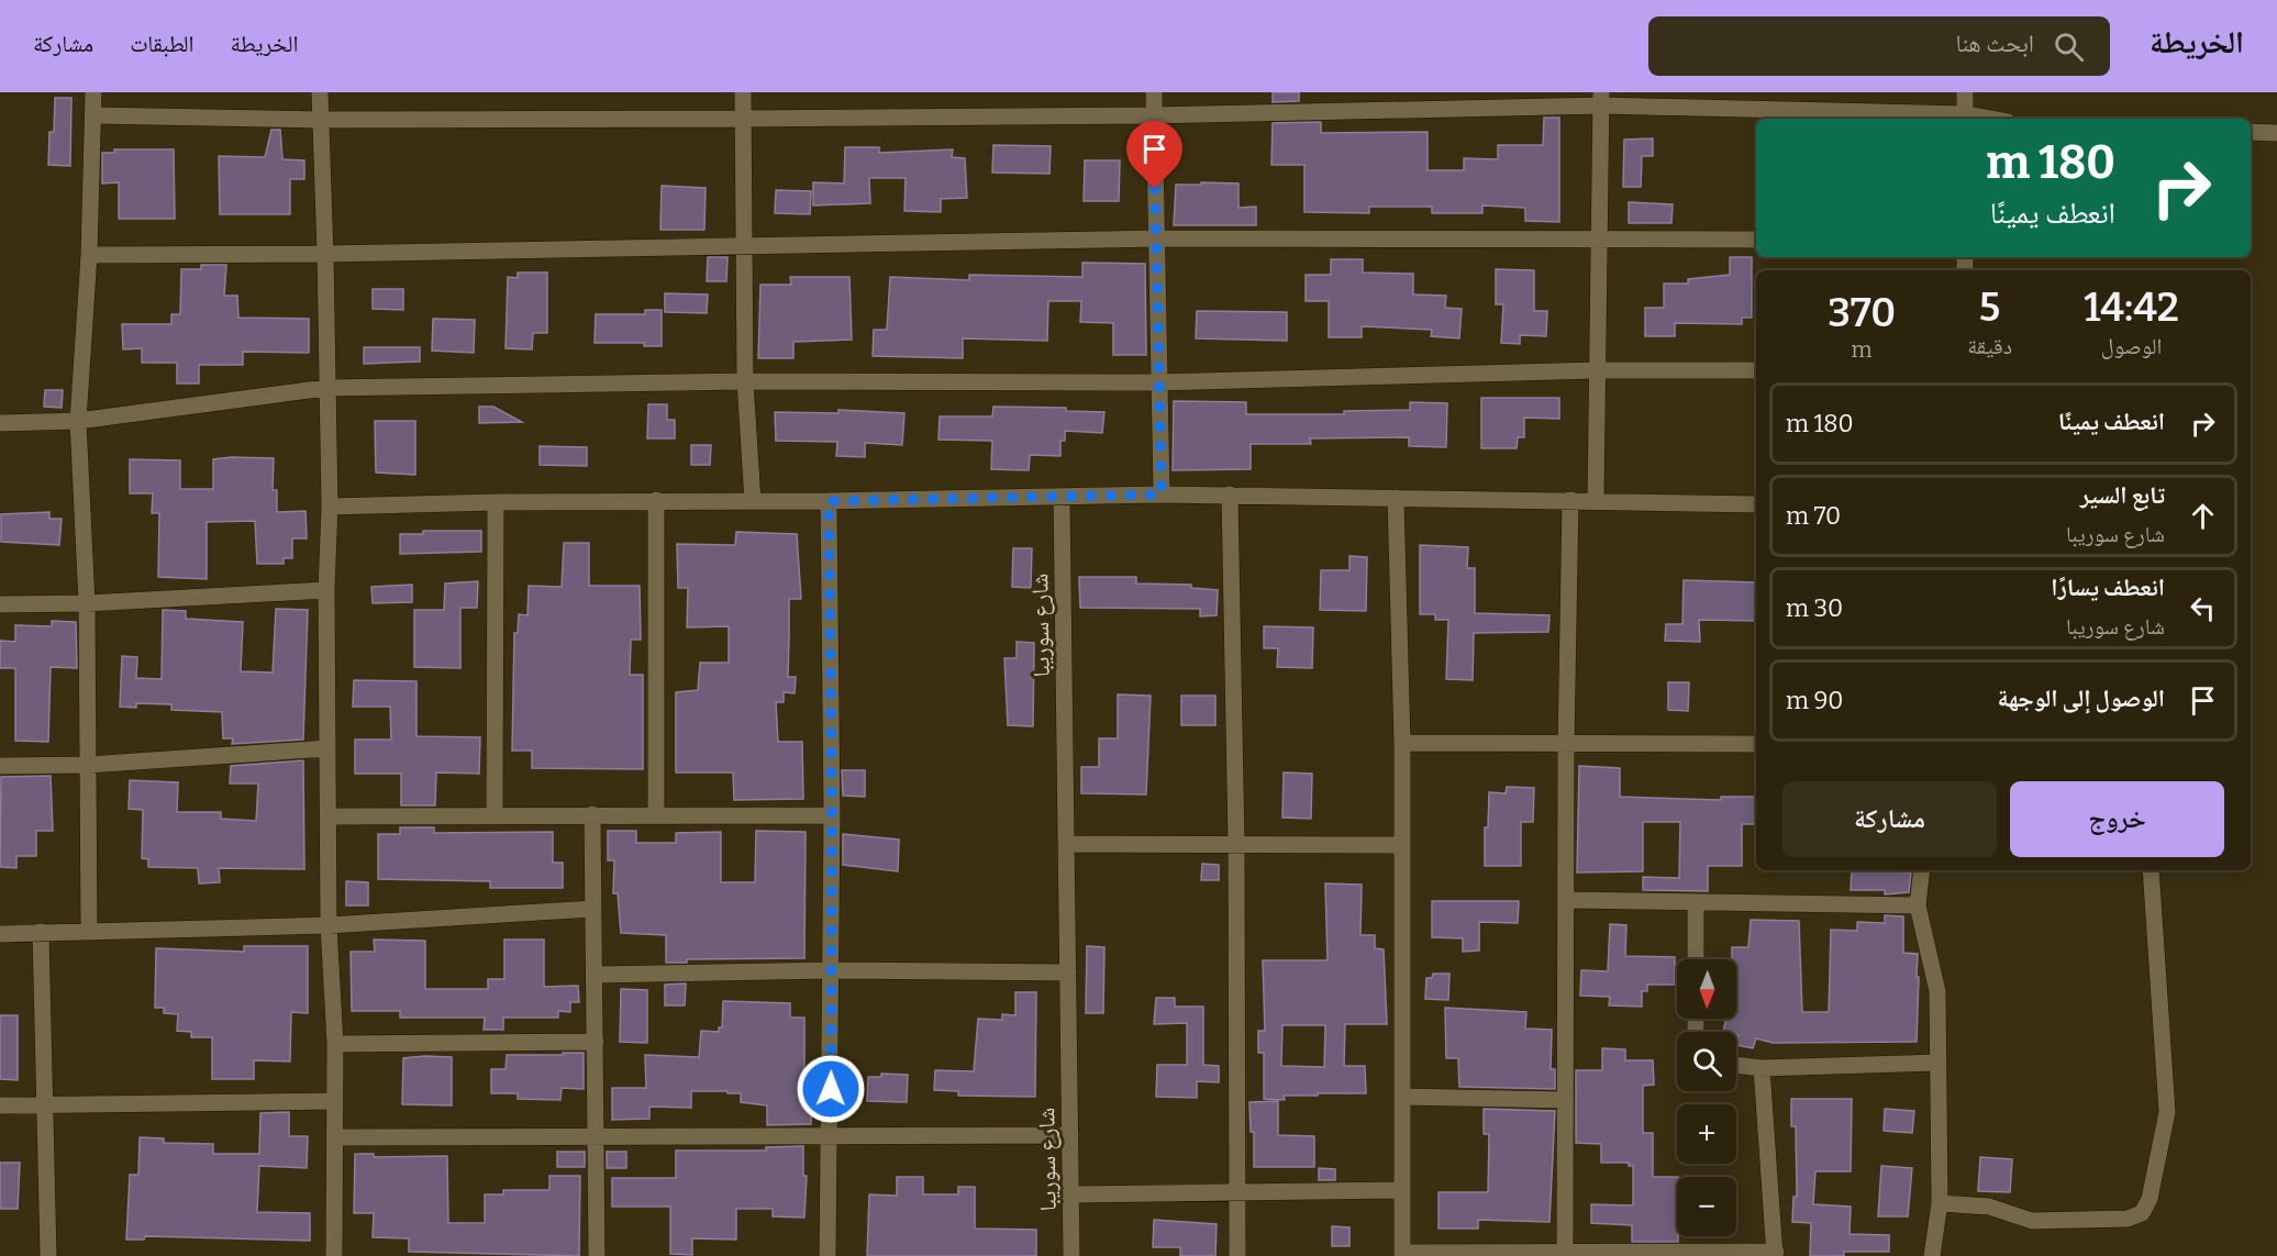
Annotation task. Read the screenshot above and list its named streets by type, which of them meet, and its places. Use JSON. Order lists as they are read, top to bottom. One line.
{"streets":{"street":["شارع سوريبا"]},"north":"bottom","page":{"header":"الخريطة","search":"ابحث هنا","nav":["الخريطة","الطبقات","مشاركة"],"turn":["180 m","انعطف يمينًا"],"eta":["14:42","الوصول","5","دقيقة","370","m"],"list":[{"name":"انعطف يمينًا","value":"180 m"},{"name":"تابع السير","note":"شارع سوريبا","value":"70 m"},{"name":"انعطف يسارًا","note":"شارع سوريبا","value":"30 m"},{"name":"الوصول إلى الوجهة","value":"90 m"}],"buttons":["خروج","مشاركة"],"map_buttons":["+","−"]}}
